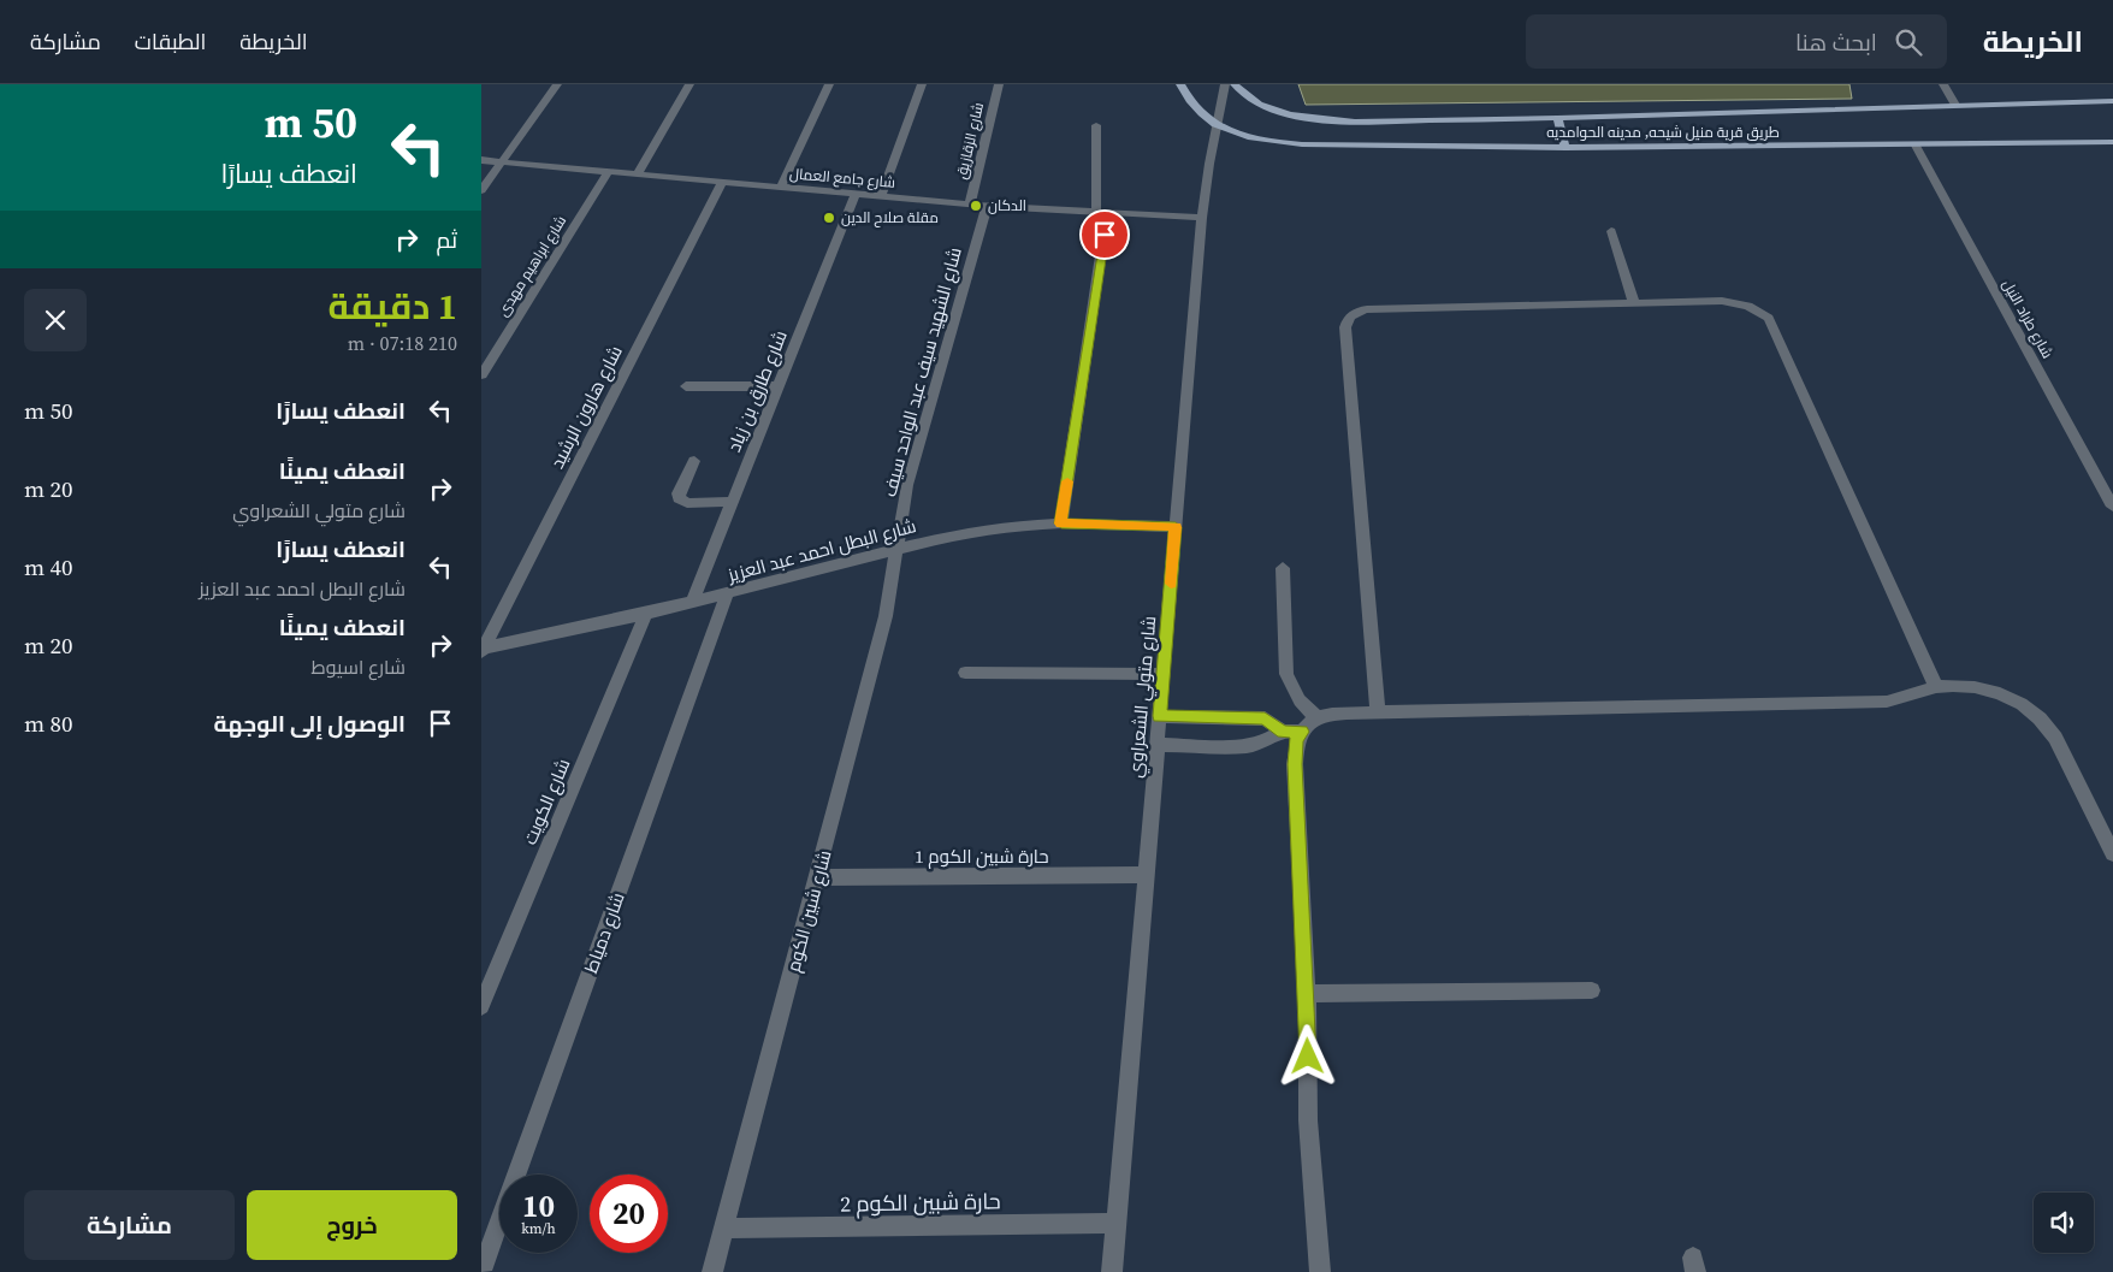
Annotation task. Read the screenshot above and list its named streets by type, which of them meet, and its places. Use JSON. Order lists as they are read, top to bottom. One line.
{"streets":{"main road":["طريق قرية منيل شيحه, مدينه الحوامديه"],"street":["شارع الزقازيق","شارع جامع العمال","شارع ابراهيم مهدى","شارع طراد النيل","شارع الشهيد سيف عبد الواحد سيف","شارع طارق بن زياد","شارع هارون الرشيد","شارع البطل احمد عبد العزيز","شارع متولي الشعراوي","شارع الكويت","حارة شبين الكوم 1","شارع شبين الكوم","شارع دمياط","حارة شبين الكوم 2"]},"crossings":[["طريق قرية منيل شيحه, مدينه الحوامديه","شارع طراد النيل"],["طريق قرية منيل شيحه, مدينه الحوامديه","شارع متولي الشعراوي"],["شارع الزقازيق","شارع جامع العمال"],["شارع جامع العمال","شارع ابراهيم مهدى"],["شارع جامع العمال","شارع الشهيد سيف عبد الواحد سيف"],["شارع جامع العمال","شارع طارق بن زياد"],["شارع جامع العمال","شارع هارون الرشيد"],["شارع جامع العمال","شارع متولي الشعراوي"],["شارع الشهيد سيف عبد الواحد سيف","شارع البطل احمد عبد العزيز"],["شارع الشهيد سيف عبد الواحد سيف","شارع شبين الكوم"],["شارع طارق بن زياد","شارع البطل احمد عبد العزيز"],["شارع هارون الرشيد","شارع البطل احمد عبد العزيز"],["شارع البطل احمد عبد العزيز","شارع متولي الشعراوي"],["شارع البطل احمد عبد العزيز","شارع الكويت"],["شارع البطل احمد عبد العزيز","شارع شبين الكوم"],["شارع البطل احمد عبد العزيز","شارع دمياط"],["شارع متولي الشعراوي","حارة شبين الكوم 1"],["شارع متولي الشعراوي","حارة شبين الكوم 2"],["حارة شبين الكوم 1","شارع شبين الكوم"],["شارع شبين الكوم","حارة شبين الكوم 2"]],"places":["الدكان","مقلة صلاح الدين"],"page":{"header":"الخريطة","search":"ابحث هنا","nav":["الخريطة","الطبقات","مشاركة"],"turn":["50 m","انعطف يسارًا"],"then":"ثم","heading":["1 دقيقة","210 m · 07:18"],"list":[{"name":"انعطف يسارًا","value":"50 m"},{"name":"انعطف يمينًا","note":"شارع متولي الشعراوي","value":"20 m"},{"name":"انعطف يسارًا","note":"شارع البطل احمد عبد العزيز","value":"40 m"},{"name":"انعطف يمينًا","note":"شارع اسيوط","value":"20 m"},{"name":"الوصول إلى الوجهة","value":"80 m"}],"speed":"10 km/h","limit":"20","buttons":["خروج","مشاركة"]}}
